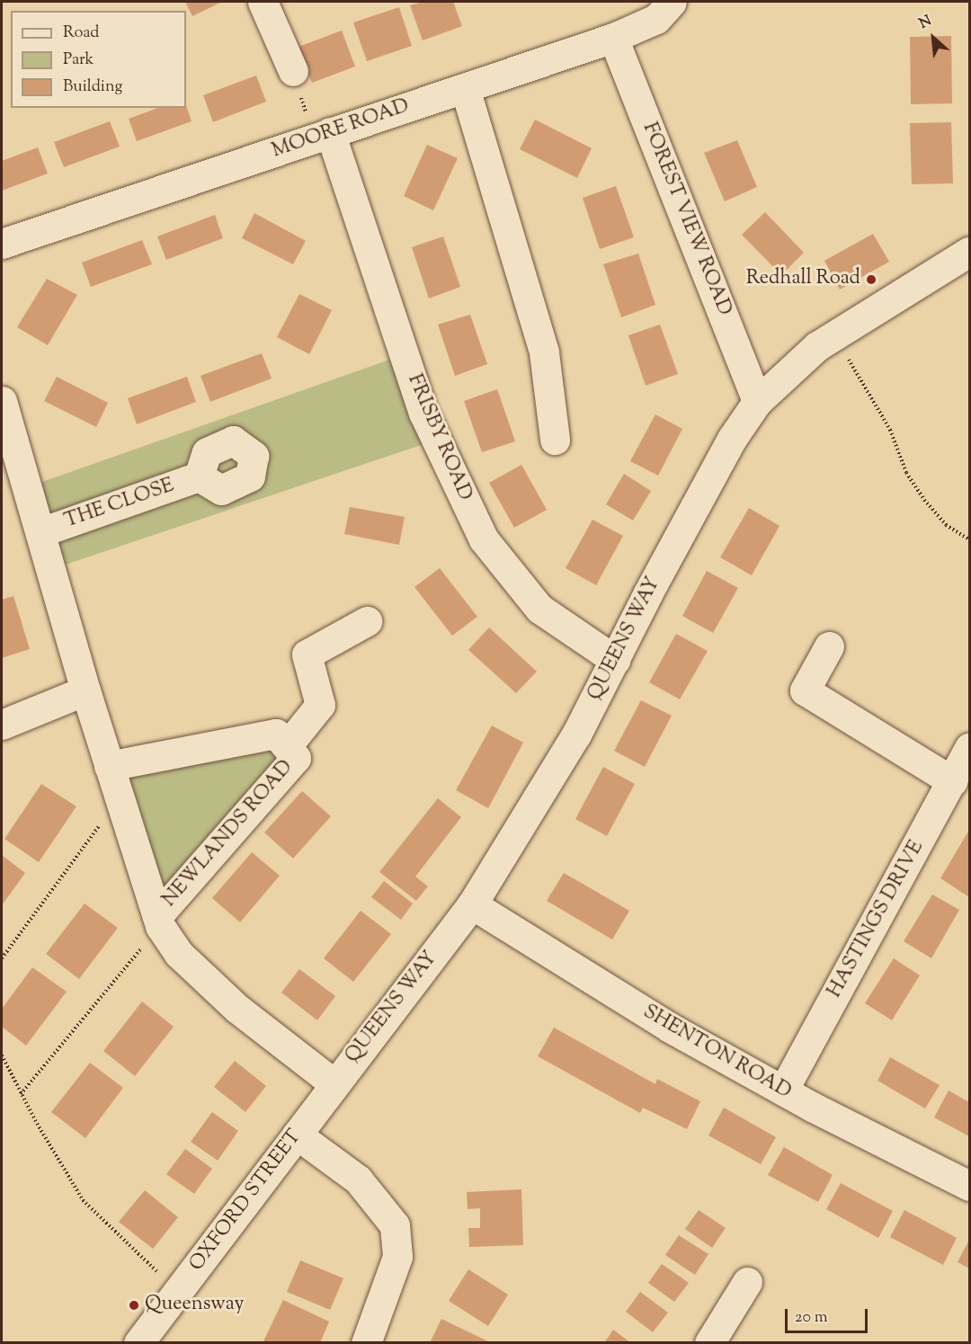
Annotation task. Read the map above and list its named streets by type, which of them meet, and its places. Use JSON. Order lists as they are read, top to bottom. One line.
{"streets":{"street":["MOORE ROAD","FOREST VIEW ROAD","FRISBY ROAD","THE CLOSE","QUEENS WAY","NEWLANDS ROAD","HASTINGS DRIVE","SHENTON ROAD","OXFORD STREET"]},"crossings":[["MOORE ROAD","FOREST VIEW ROAD"],["MOORE ROAD","FRISBY ROAD"],["FOREST VIEW ROAD","QUEENS WAY"],["FRISBY ROAD","QUEENS WAY"],["THE CLOSE","NEWLANDS ROAD"],["QUEENS WAY","NEWLANDS ROAD"],["QUEENS WAY","SHENTON ROAD"],["QUEENS WAY","OXFORD STREET"],["NEWLANDS ROAD","OXFORD STREET"],["HASTINGS DRIVE","SHENTON ROAD"]],"places":["Redhall Road","Queensway"],"legend":["Road","Park","Building"],"scale_bar":"20 m","north":"top left"}
